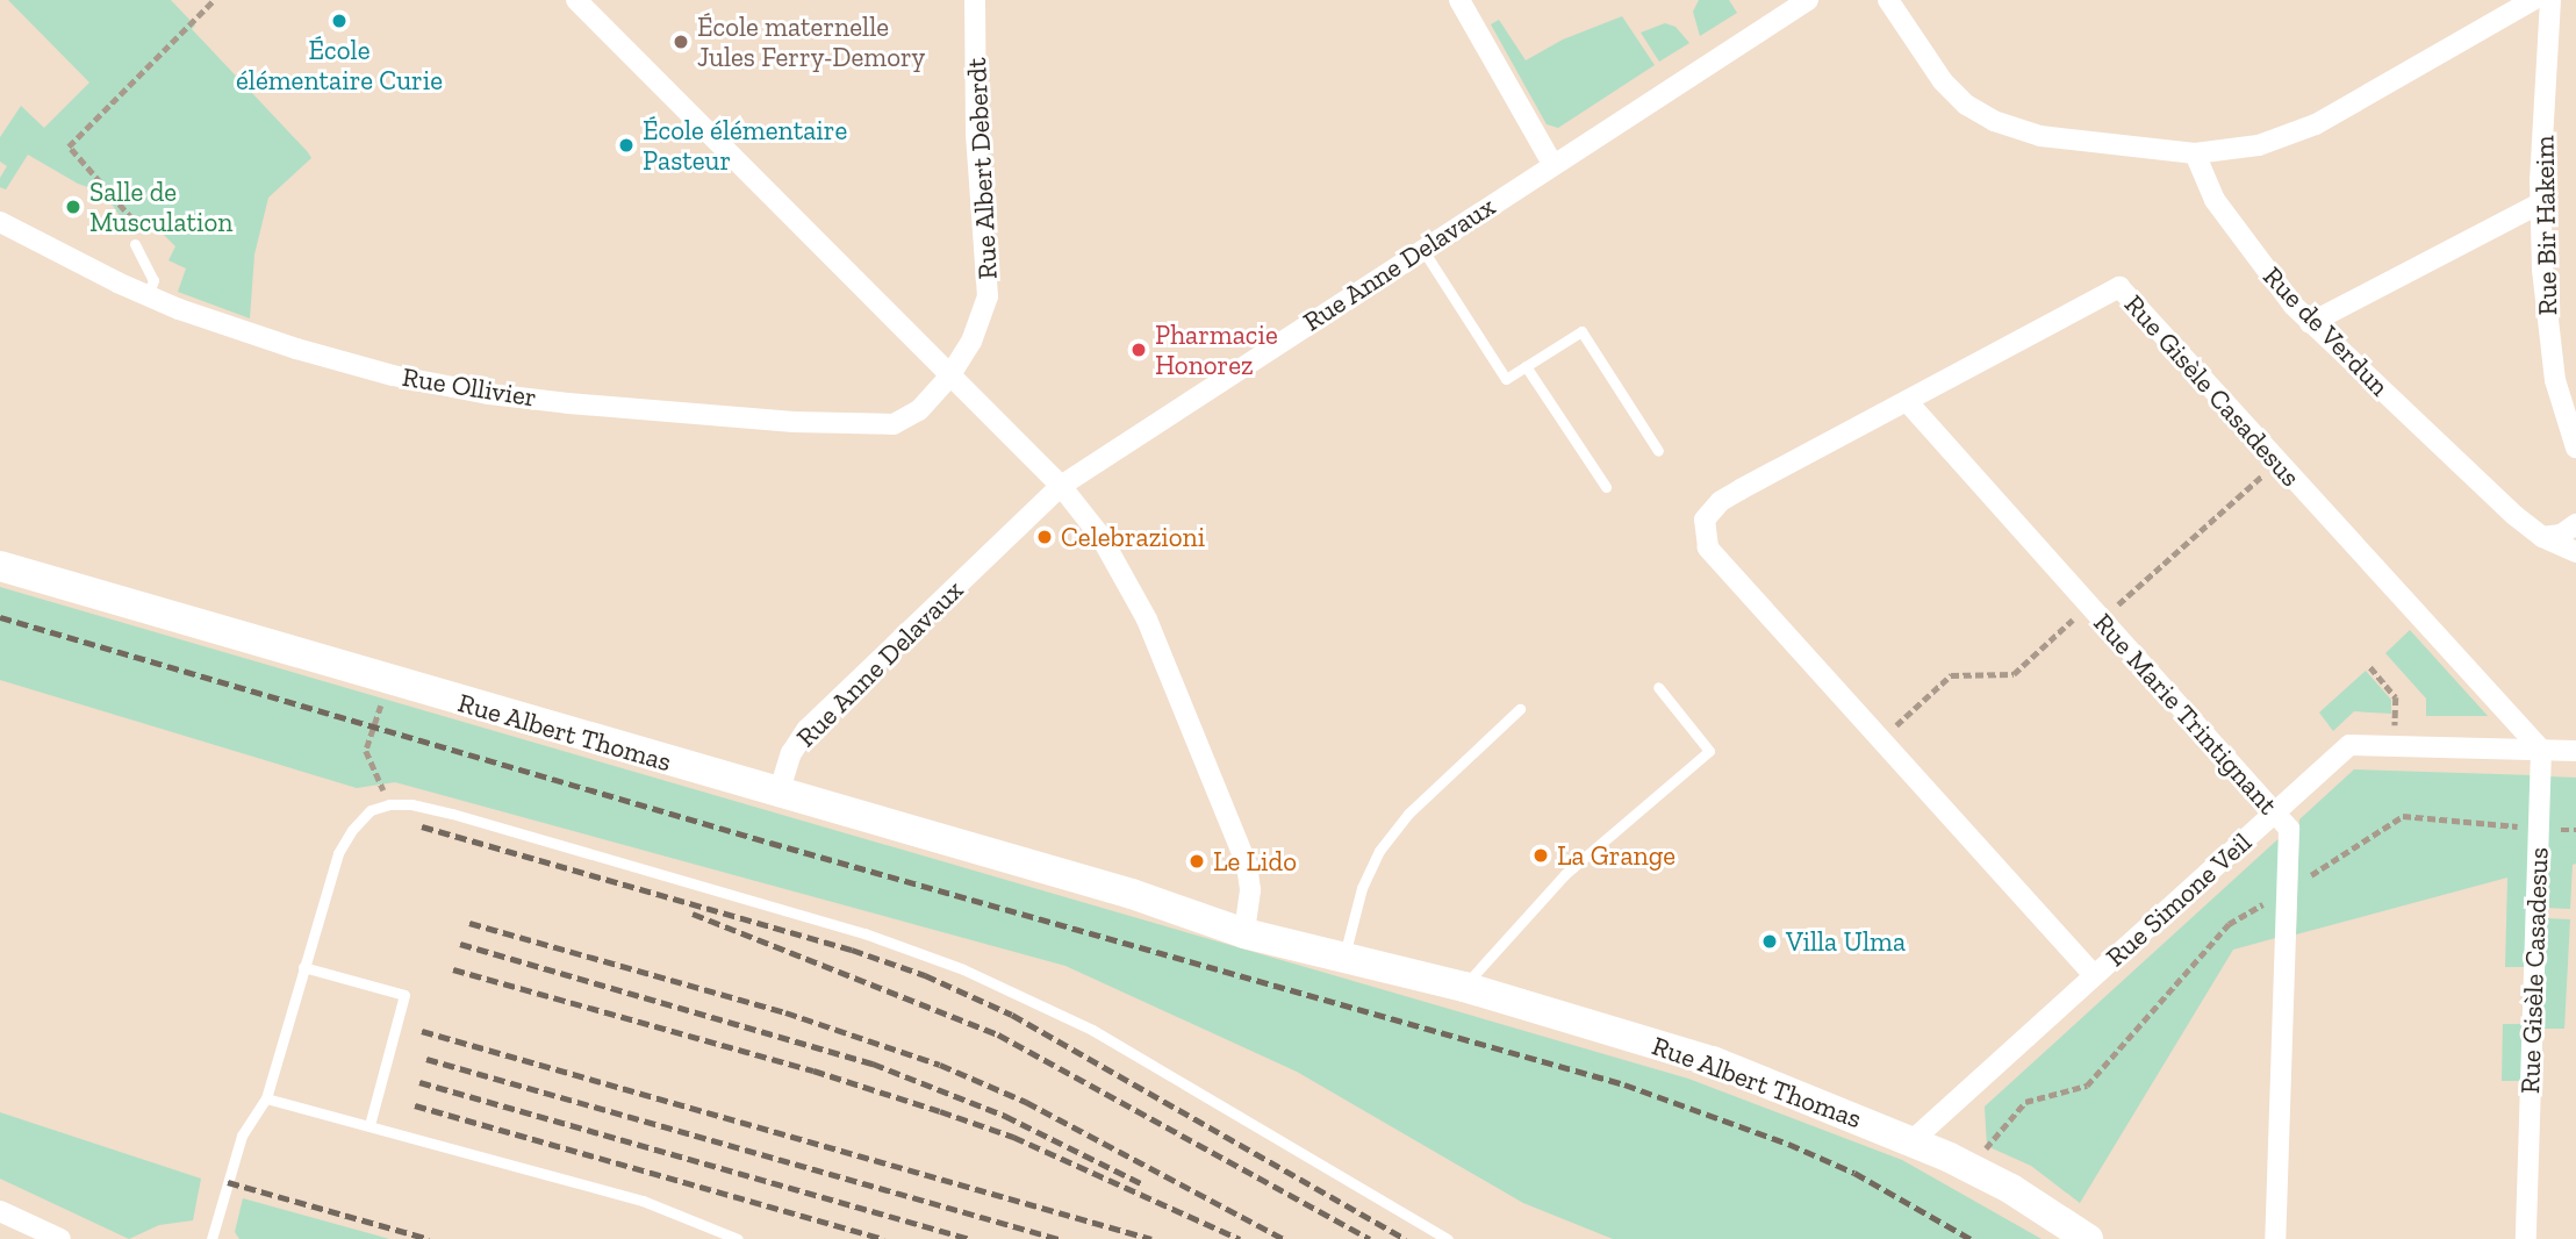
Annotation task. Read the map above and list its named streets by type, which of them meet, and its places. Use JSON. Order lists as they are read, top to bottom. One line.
{"streets":{"street":["Rue Albert Deberdt","Rue Bir Hakeim","Rue Anne Delavaux","Rue de Verdun","Rue Ollivier","Rue Gisèle Casadesus","Rue Marie Trintignant","Rue Albert Thomas","Rue Simone Veil"]},"crossings":[["Rue Albert Deberdt","Rue Ollivier"],["Rue Anne Delavaux","Rue Albert Thomas"],["Rue Gisèle Casadesus","Rue Marie Trintignant"],["Rue Gisèle Casadesus","Rue Simone Veil"],["Rue Marie Trintignant","Rue Simone Veil"],["Rue Albert Thomas","Rue Simone Veil"]],"places":["École élémentaire Curie","École maternelle Jules Ferry-Demory","École élémentaire Pasteur","Salle de Musculation","Pharmacie Honorez","Celebrazioni","La Grange","Le Lido","Villa Ulma"]}
